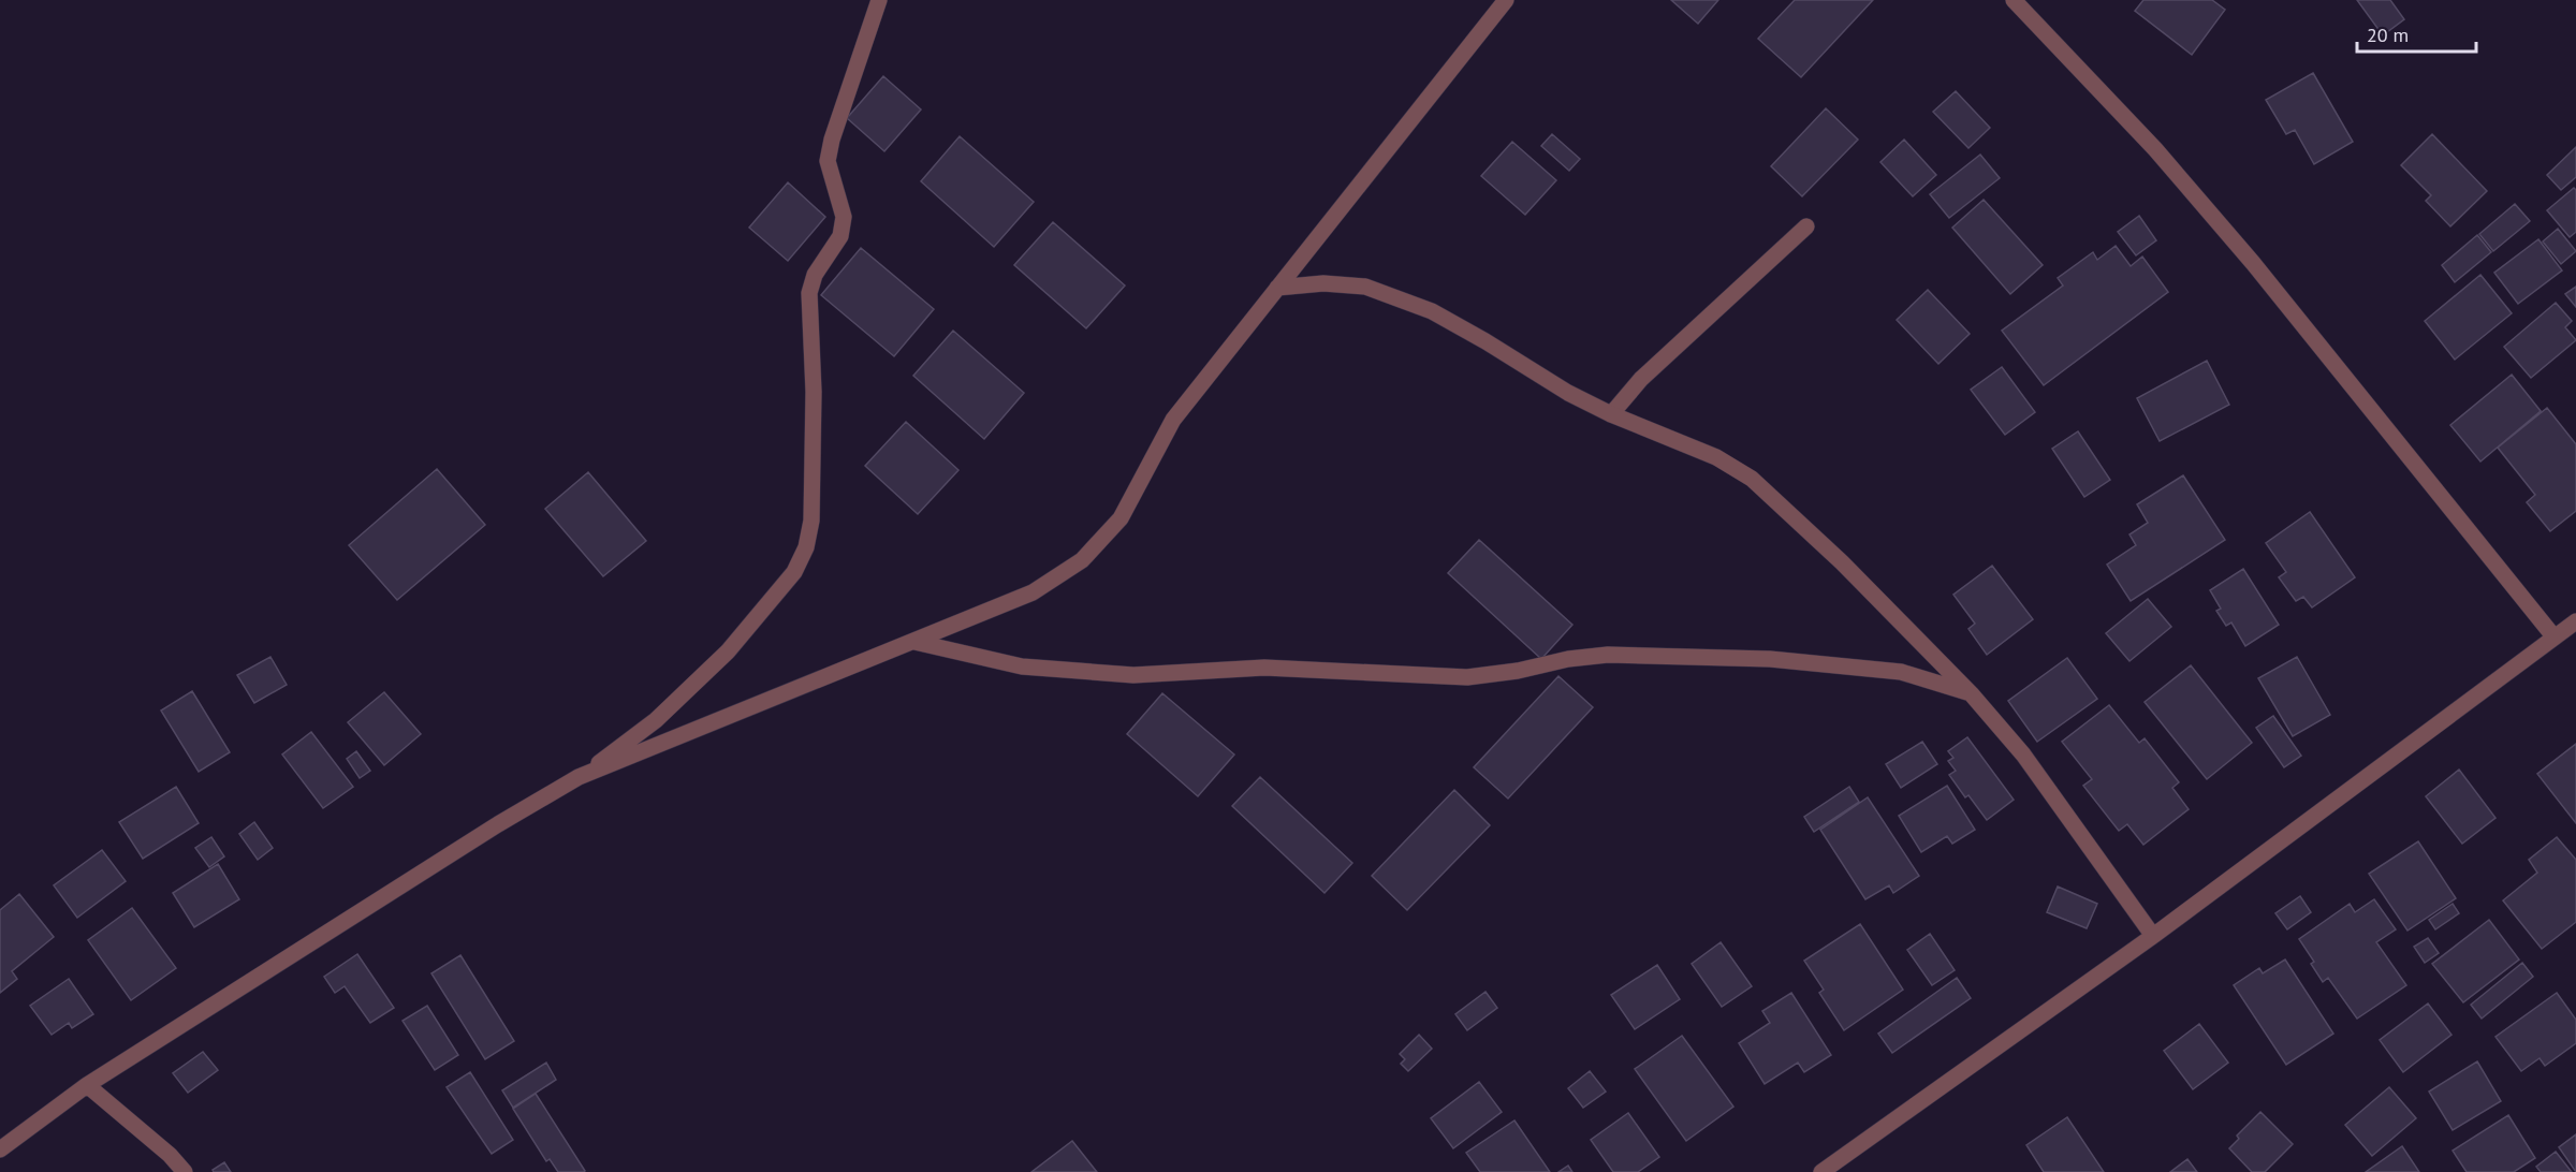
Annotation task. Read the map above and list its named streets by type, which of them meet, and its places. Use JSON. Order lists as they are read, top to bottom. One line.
{"scale_bar":"20 m"}
